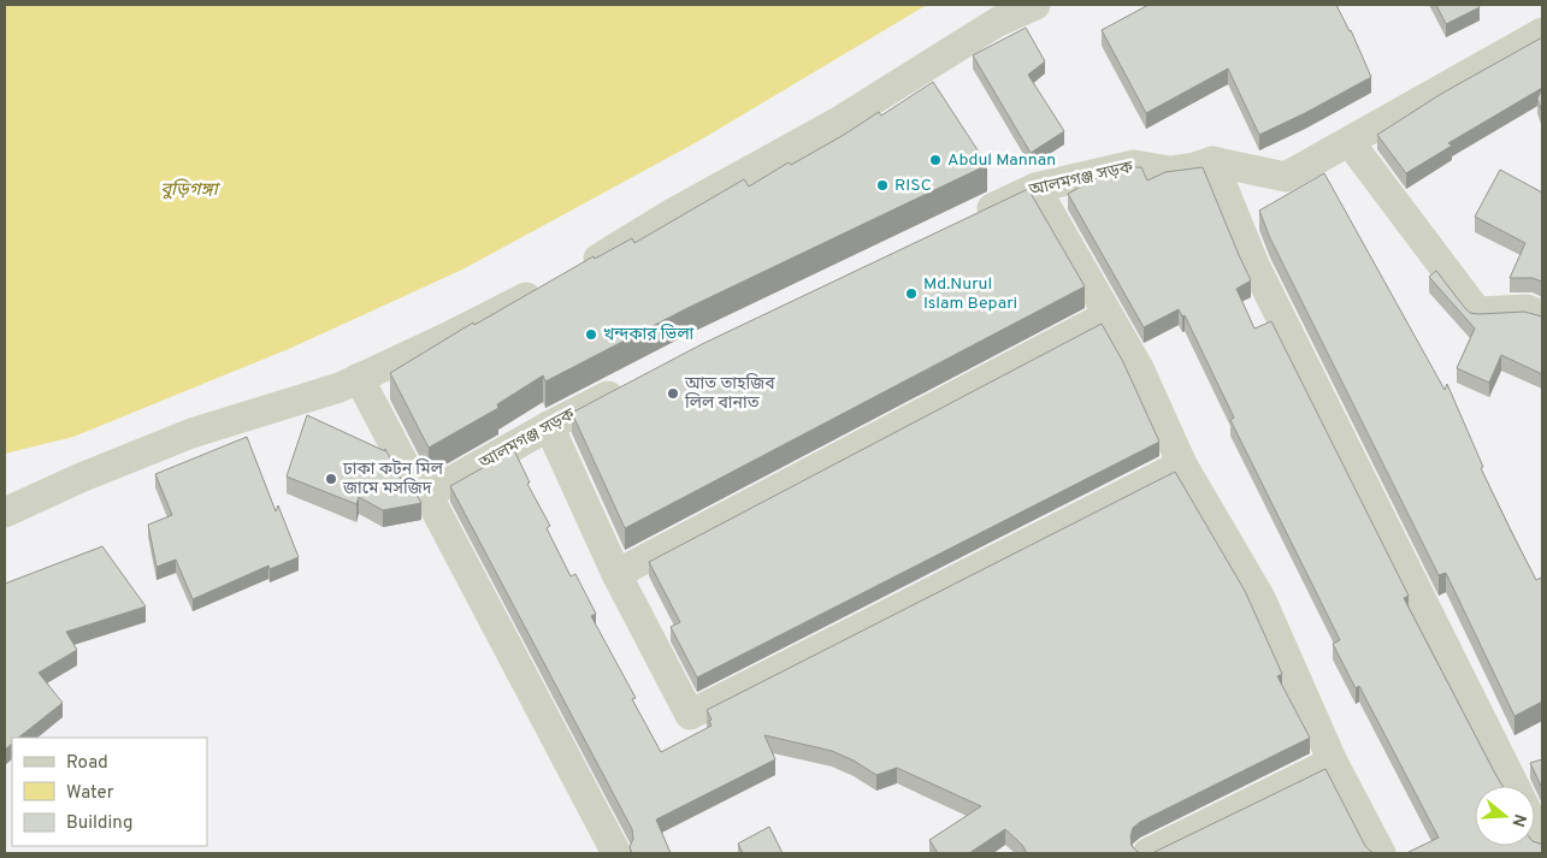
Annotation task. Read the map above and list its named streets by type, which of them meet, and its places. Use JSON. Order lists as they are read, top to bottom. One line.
{"streets":{"street":["আলমগঞ্জ সড়ক"]},"water":["বুড়িগঙ্গা"],"places":["Abdul Mannan","RISC","Md.Nurul Islam Bepari","খন্দকার ভিলা","আত তাহজিব লিল বানাত","ঢাকা কটন মিল জামে মসজিদ"],"legend":["Road","Water","Building"],"north":"right"}
